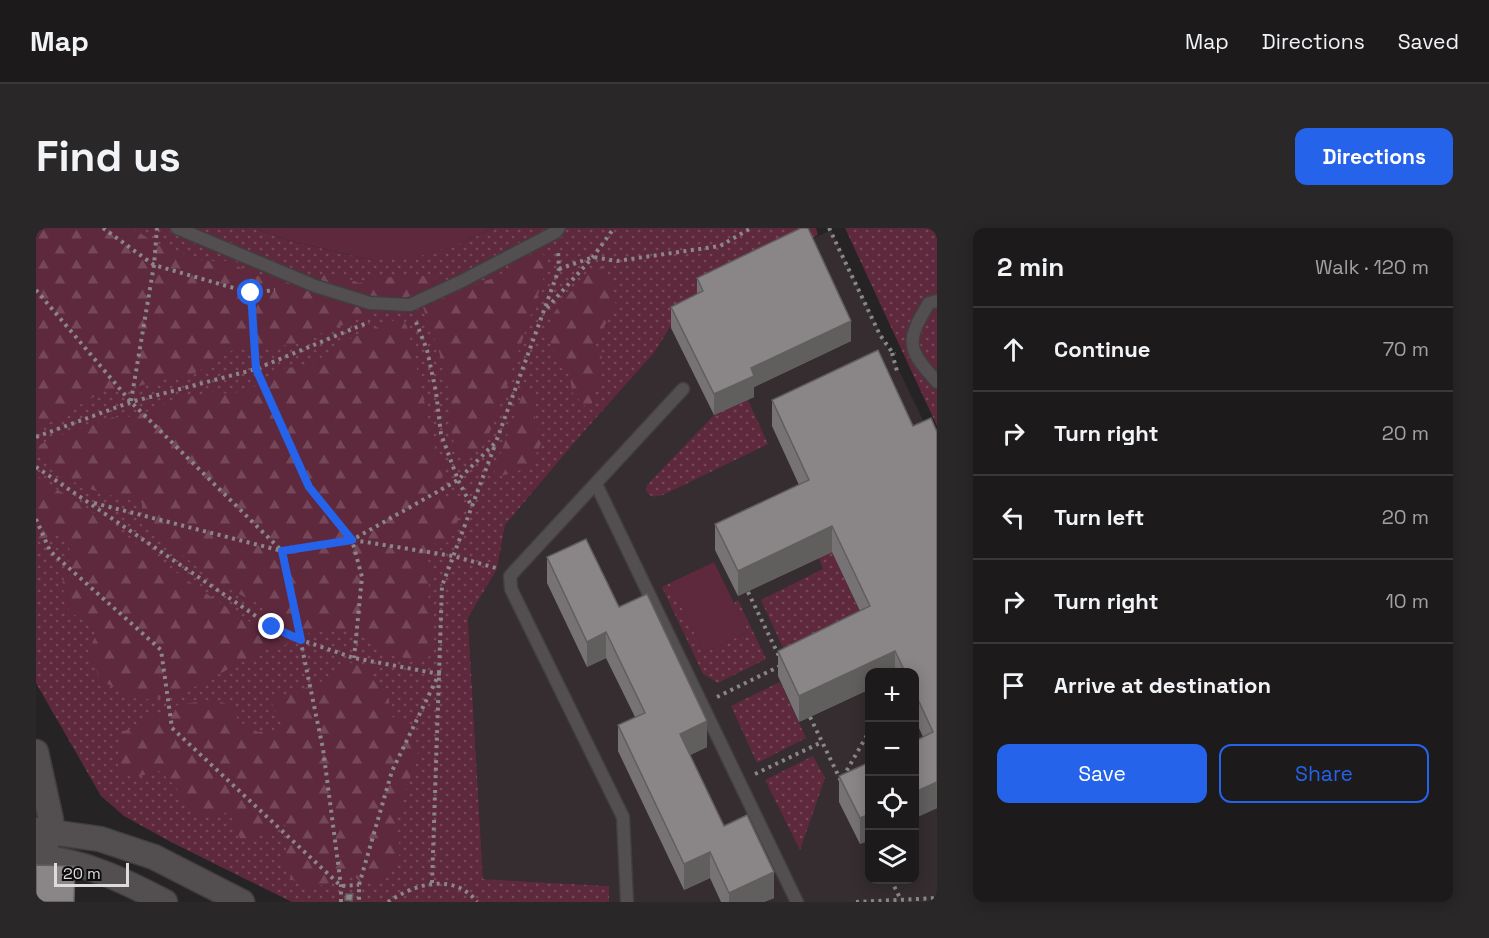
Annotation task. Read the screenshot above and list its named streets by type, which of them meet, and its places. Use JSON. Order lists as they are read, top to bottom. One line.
{"scale_bar":"20 m","page":{"header":"Map","nav":["Map","Directions","Saved"],"buttons":["Directions",["Save","Share"]],"title":"Find us","heading":["2 min","Walk · 120 m"],"list":[["Continue","70 m"],["Turn right","20 m"],["Turn left","20 m"],["Turn right","10 m"],"Arrive at destination"],"map_buttons":["+","−"],"scale":"20 m"}}
